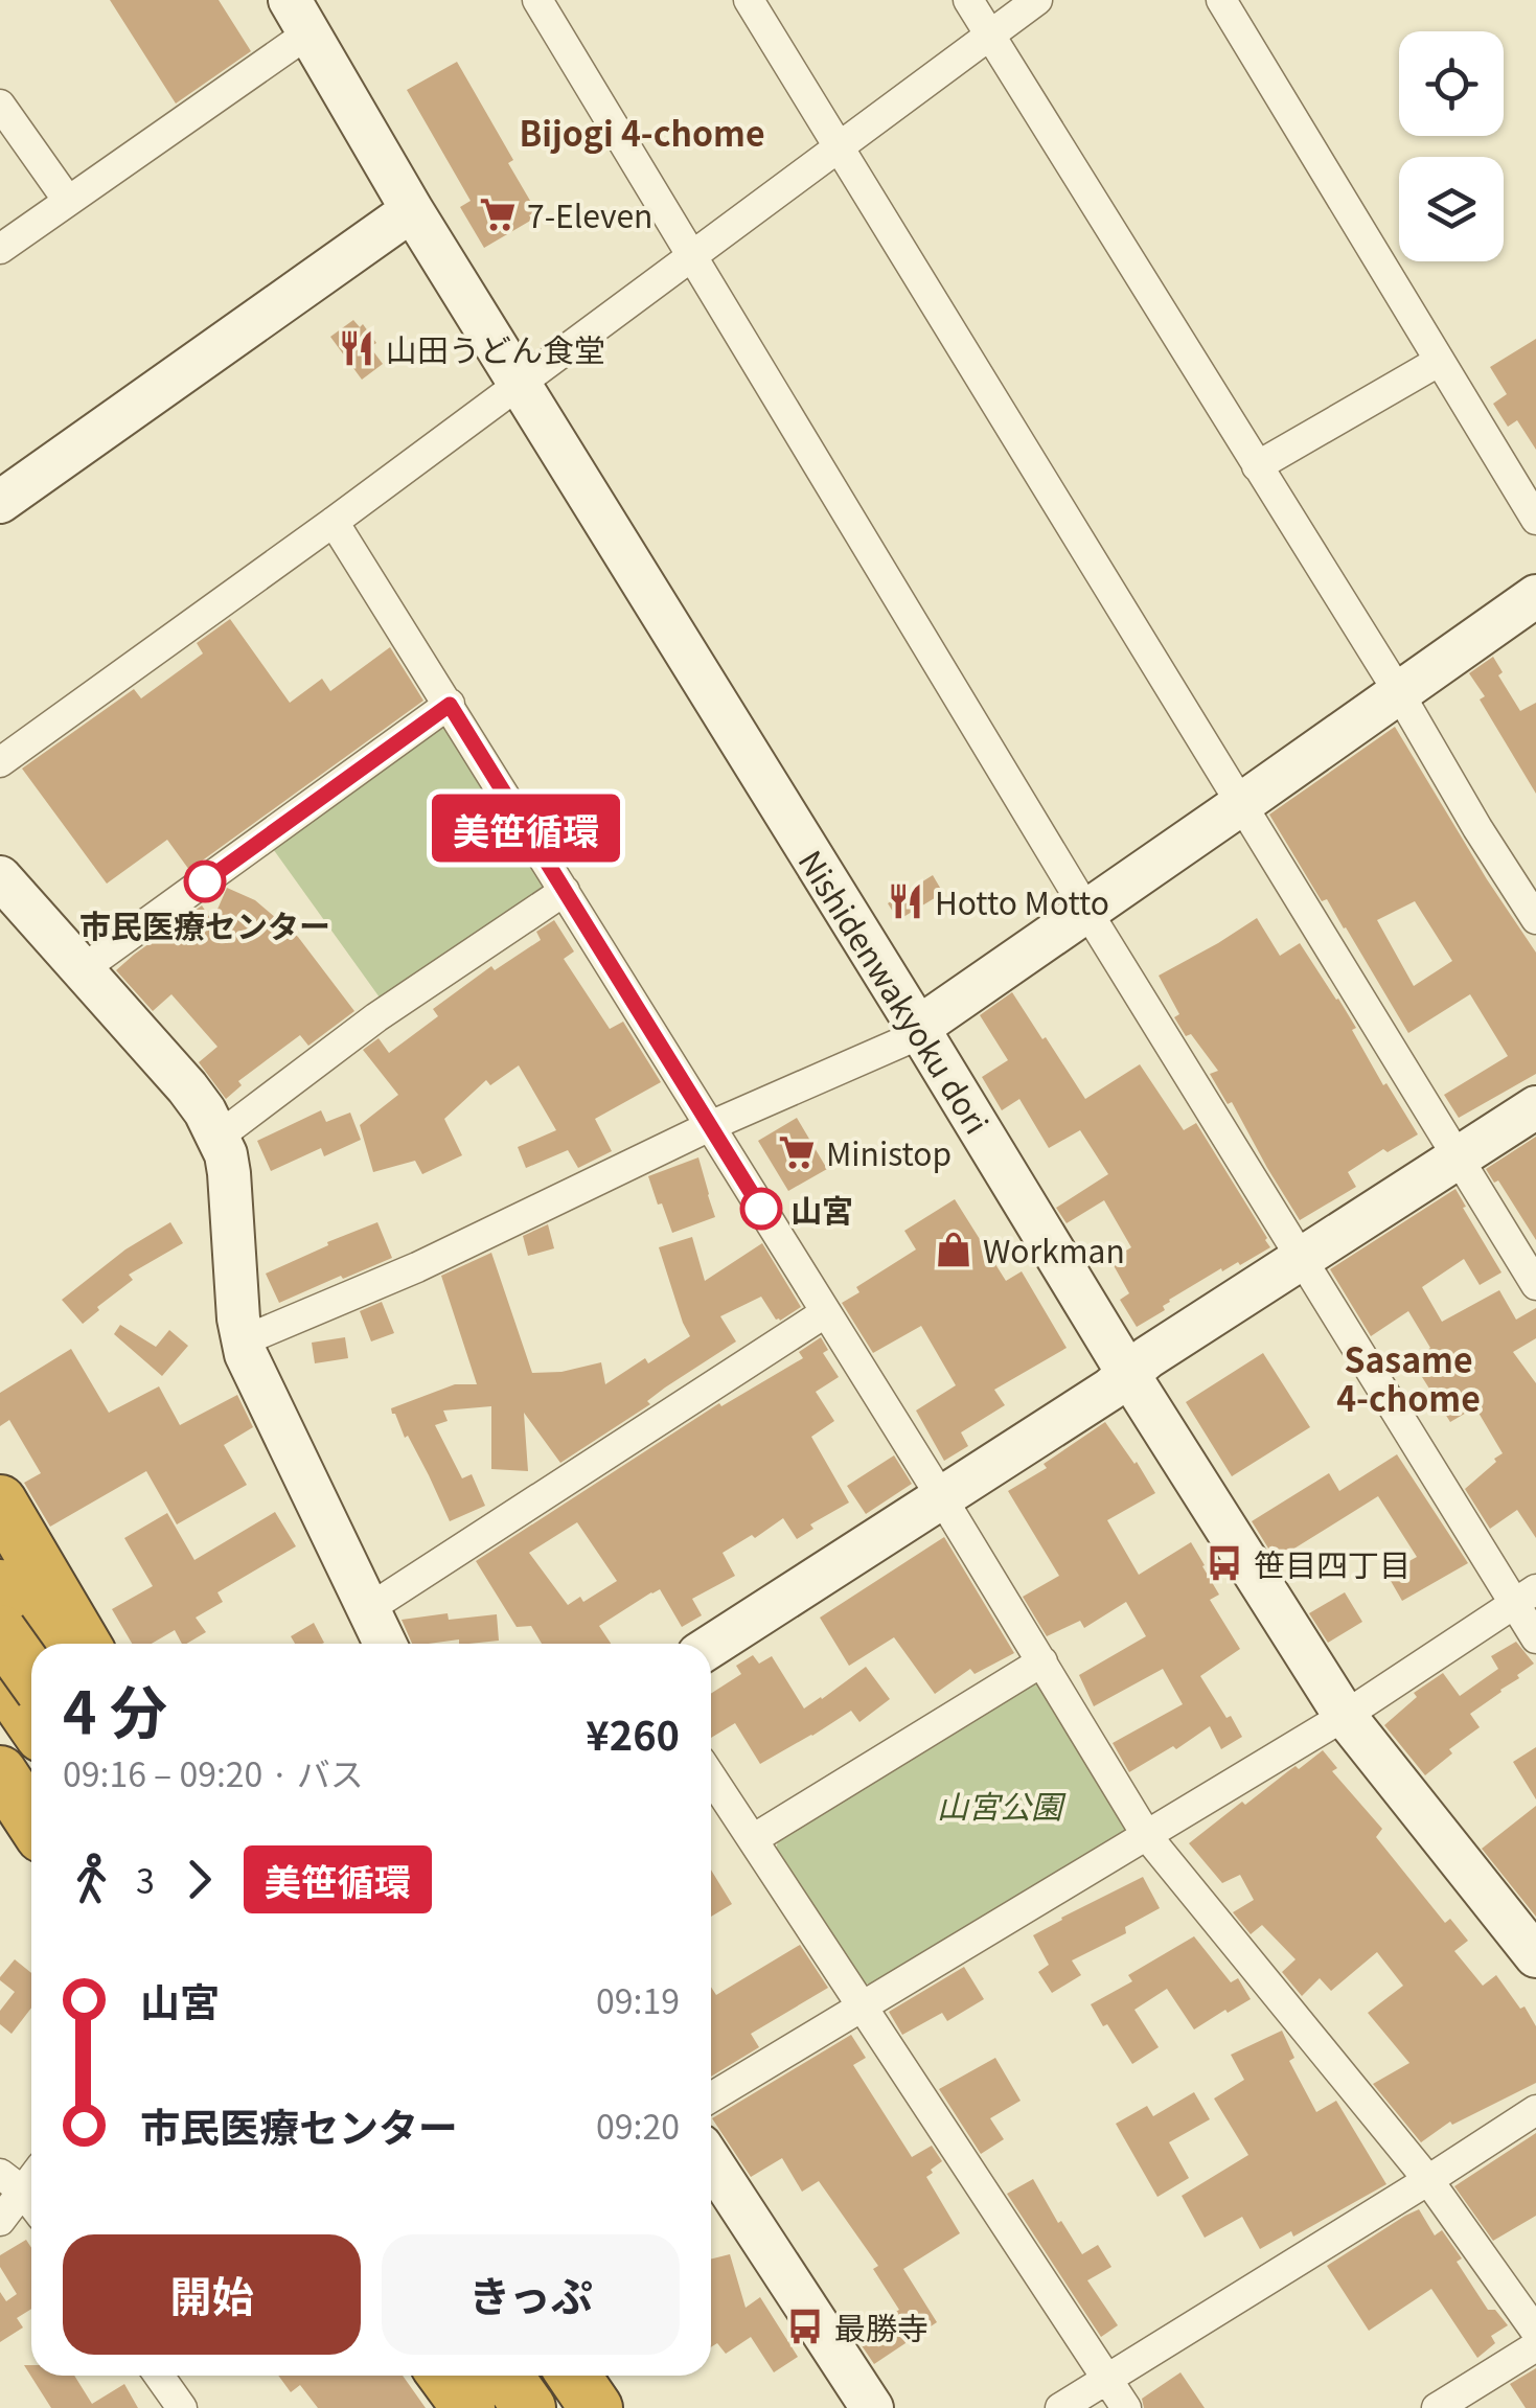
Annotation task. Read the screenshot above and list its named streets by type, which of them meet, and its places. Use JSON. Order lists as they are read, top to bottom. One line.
{"streets":{"street":["Nishidenwakyoku dori"]},"districts":["Bijogi 4-chome","Sasame 4-chome"],"parks":["山宮公園"],"places":{"supermarket":["7-Eleven","Ministop"],"restaurant":["山田うどん食堂","Hotto Motto"],"other":["市民医療センター","山宮"],"shop":["Workman"],"bus stop":["笹目四丁目","最勝寺"]},"lines":["bus line 美笹循環"],"page":{"on_map":"美笹循環","heading":["4 分","09:16 – 09:20 · バス","¥260"],"legs":["3","美笹循環"],"list":[{"name":"山宮","value":"09:19"},{"name":"市民医療センター","value":"09:20"}],"buttons":["開始","きっぷ"]}}
